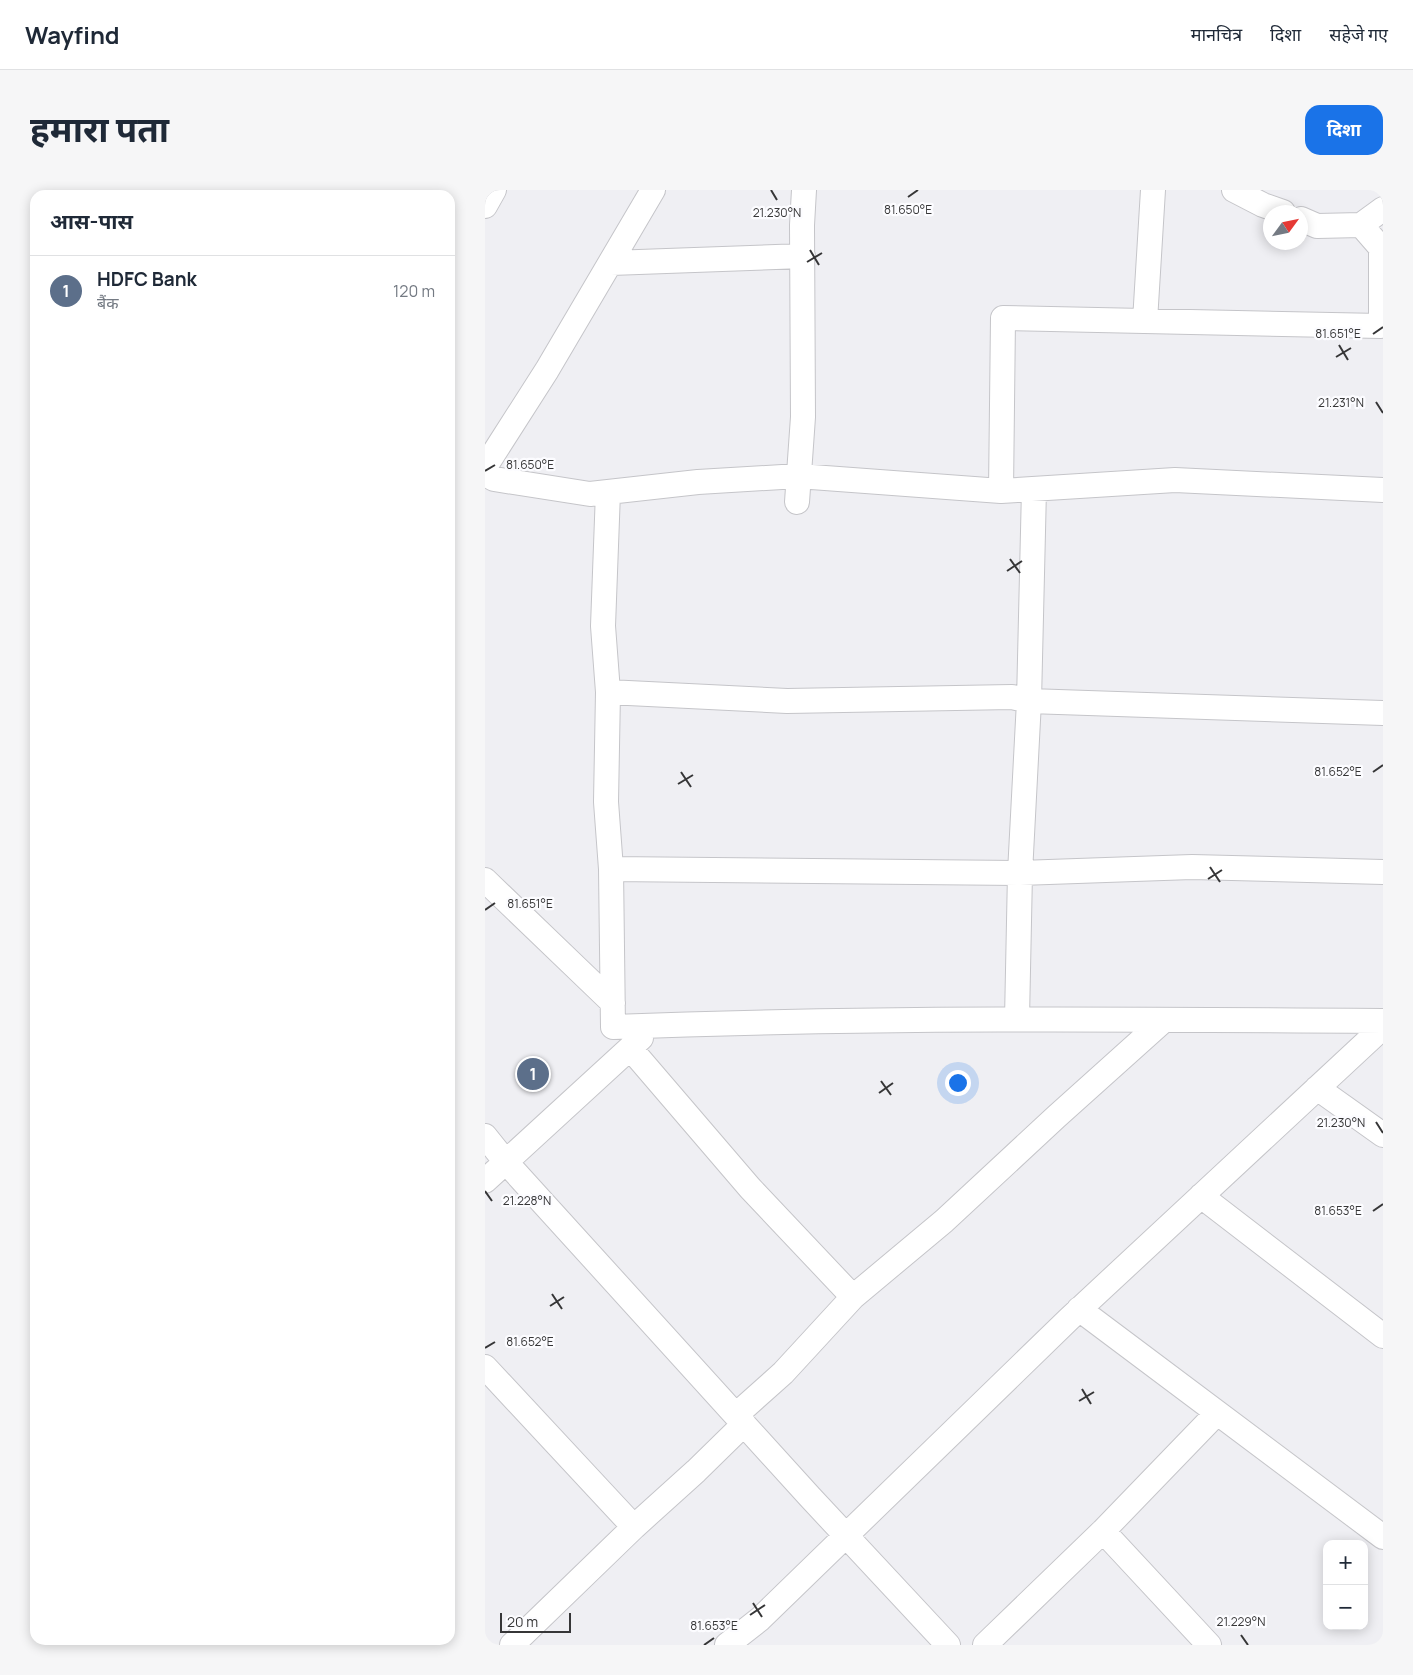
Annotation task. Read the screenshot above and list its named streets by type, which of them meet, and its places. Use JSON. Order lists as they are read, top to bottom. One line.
{"scale_bar":"20 m","north":"top right","page":{"header":"Wayfind","nav":["मानचित्र","दिशा","सहेजे गए"],"title":"हमारा पता","buttons":"दिशा","heading":"आस-पास","list":[{"mark":"1","name":"HDFC Bank","note":"बैंक","value":"120 m"}],"pins":"1","map_buttons":["+","−"],"scale":"20 m"},"coordinates":["81.650°E","21.230°N","81.651°E","21.231°N","81.652°E","21.228°N","81.653°E","21.229°N"]}
